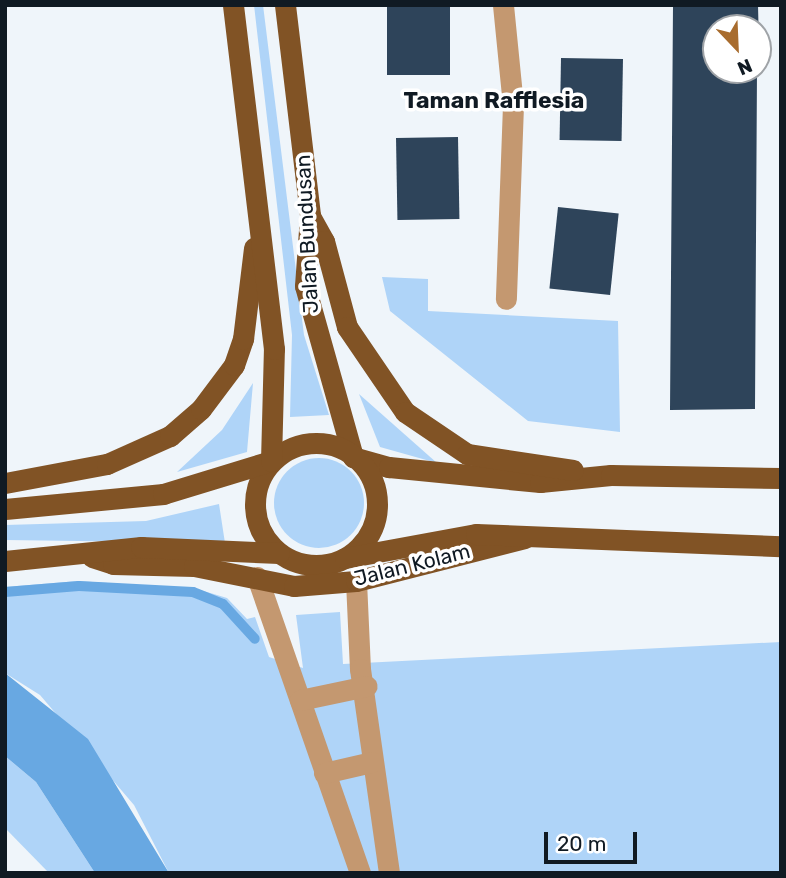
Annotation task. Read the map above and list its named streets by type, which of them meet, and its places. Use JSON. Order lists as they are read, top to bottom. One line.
{"streets":{"main road":["Jalan Bundusan","Jalan Kolam"]},"crossings":[["Jalan Bundusan","Jalan Kolam"]],"districts":["Taman Rafflesia"],"scale_bar":"20 m","north":"bottom right"}
